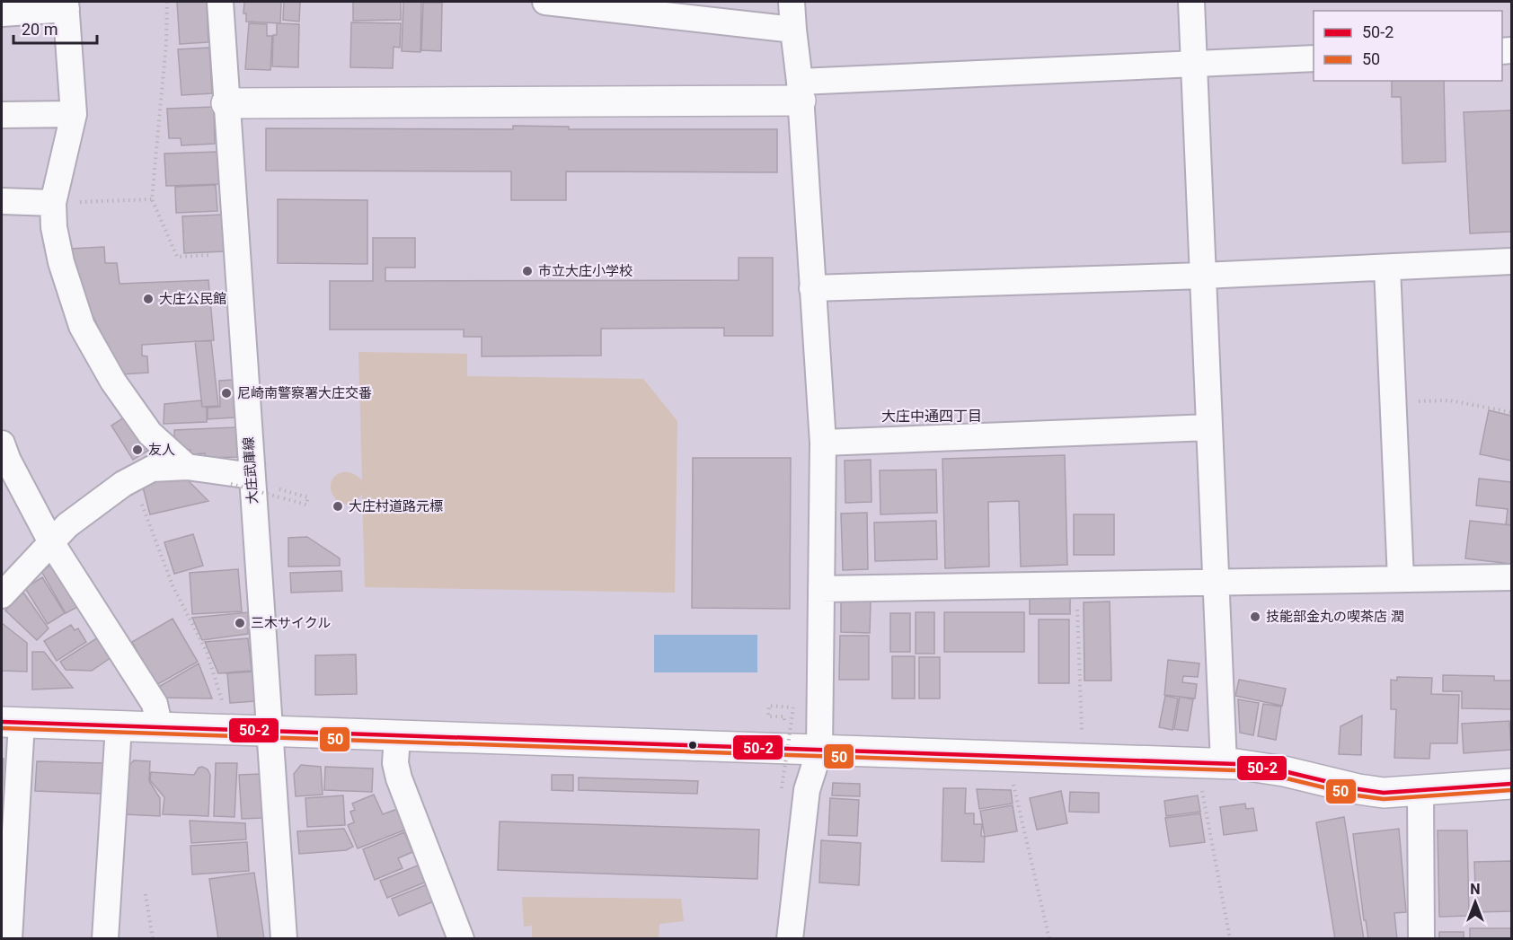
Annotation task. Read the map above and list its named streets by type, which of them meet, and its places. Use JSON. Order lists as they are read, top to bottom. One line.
{"streets":{"street":["大庄武庫線"]},"districts":["大庄中通四丁目"],"places":["市立大庄小学校","大庄公民館","尼崎南警察署大庄交番","友人","大庄村道路元標","技能部金丸の喫茶店 潤","三木サイクル"],"lines":["transit line 50-2","transit line 50"],"legend":["50-2","50"],"scale_bar":"20 m","north":"top"}
